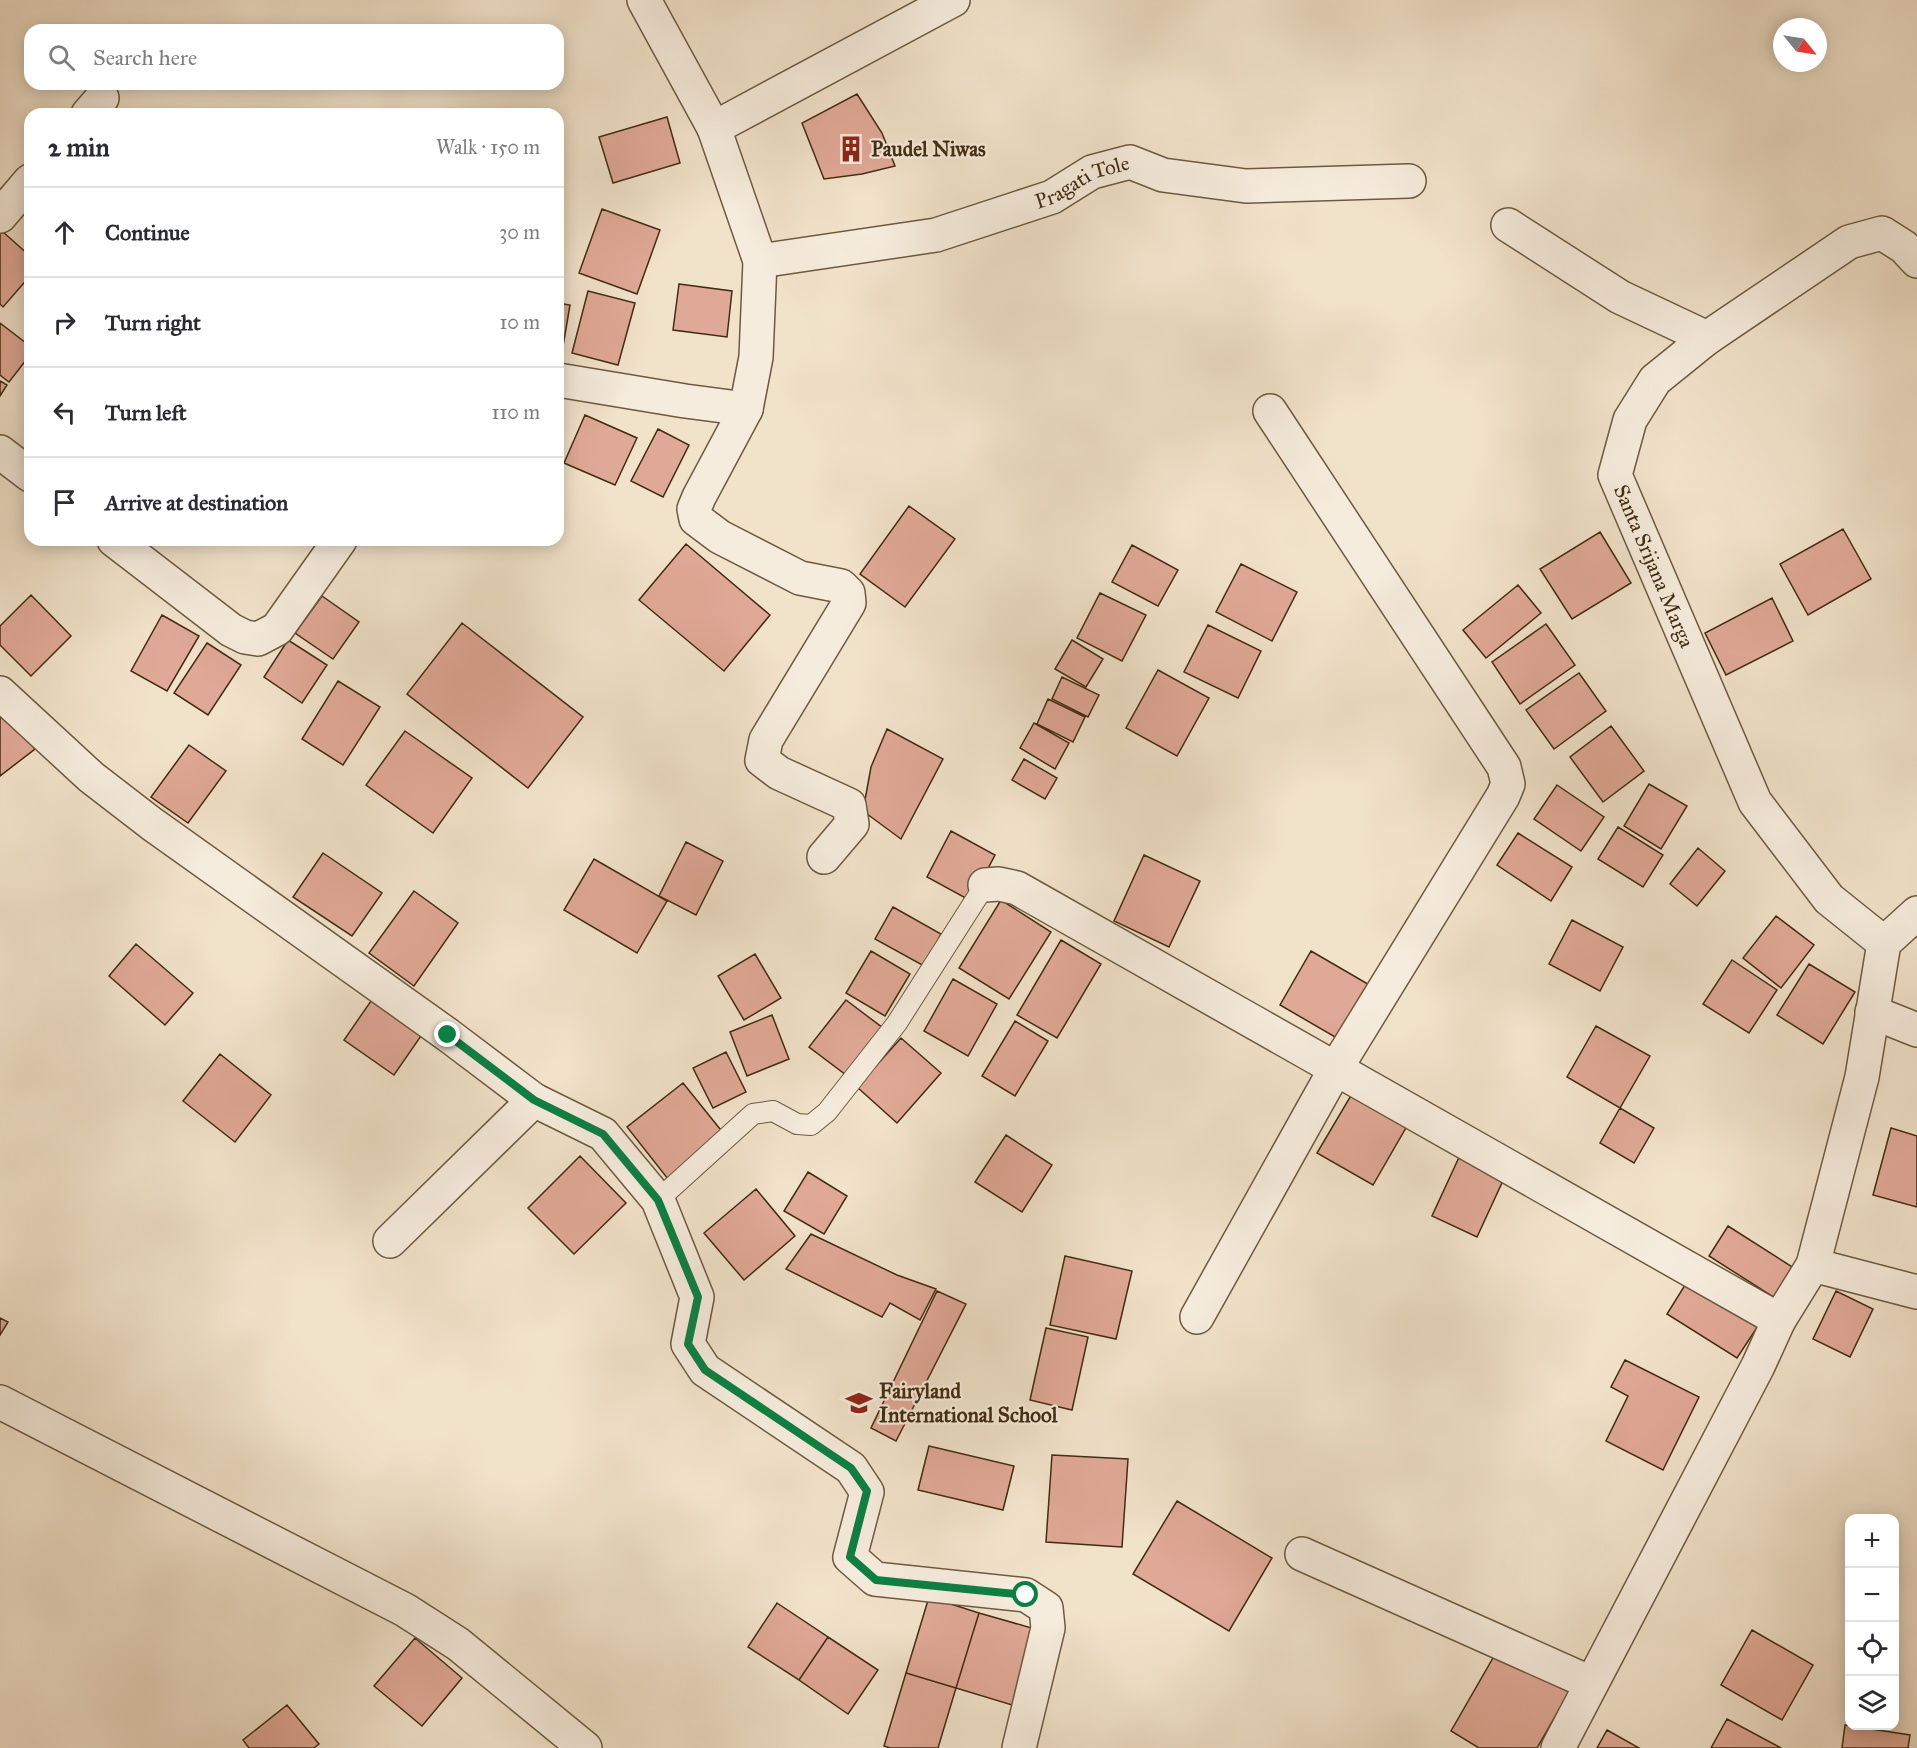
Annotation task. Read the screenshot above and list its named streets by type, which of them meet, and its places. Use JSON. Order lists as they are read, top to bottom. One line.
{"streets":{"street":["Pragati Tole","Santa Srijana Marga"]},"places":{"building":["Paudel Niwas"],"school or university":["Fairyland International School"]},"north":"bottom right","page":{"search":"Search here","heading":["2 min","Walk · 150 m"],"list":[["Continue","30 m"],["Turn right","10 m"],["Turn left","110 m"],"Arrive at destination"],"map_buttons":["+","−"]}}
